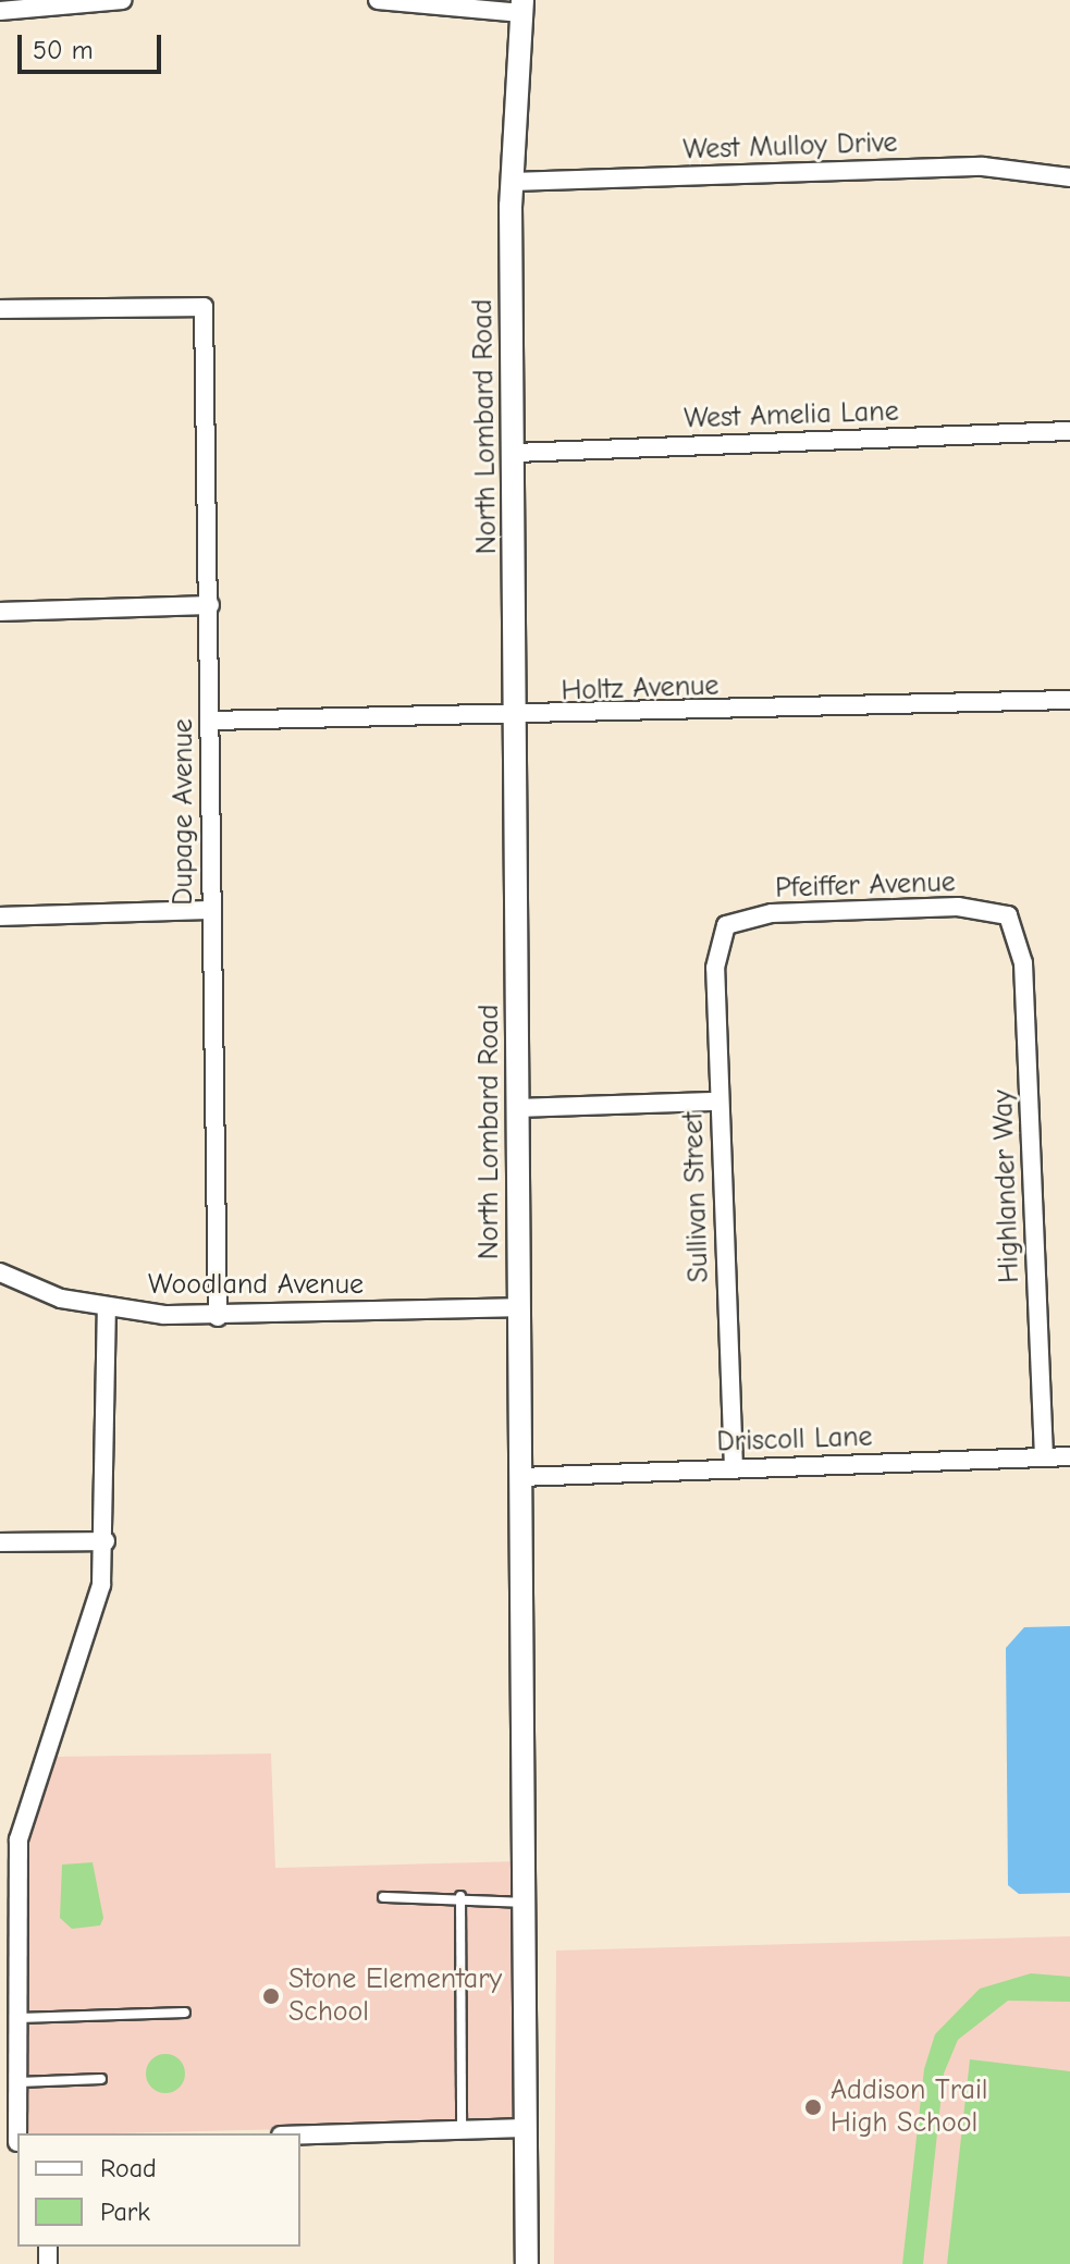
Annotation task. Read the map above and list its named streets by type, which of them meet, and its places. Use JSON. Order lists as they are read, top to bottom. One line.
{"streets":{"street":["West Mulloy Drive","West Amelia Lane","North Lombard Road","Holtz Avenue","Dupage Avenue","Pfeiffer Avenue","Highlander Way","Sullivan Street","Woodland Avenue","Driscoll Lane"]},"crossings":[["West Mulloy Drive","North Lombard Road"],["West Amelia Lane","North Lombard Road"],["North Lombard Road","Holtz Avenue"],["North Lombard Road","Woodland Avenue"],["North Lombard Road","Driscoll Lane"],["Holtz Avenue","Dupage Avenue"],["Dupage Avenue","Woodland Avenue"],["Pfeiffer Avenue","Highlander Way"],["Pfeiffer Avenue","Sullivan Street"],["Highlander Way","Driscoll Lane"],["Sullivan Street","Driscoll Lane"]],"places":["Stone Elementary School","Addison Trail High School"],"legend":["Road","Park"],"scale_bar":"50 m"}
